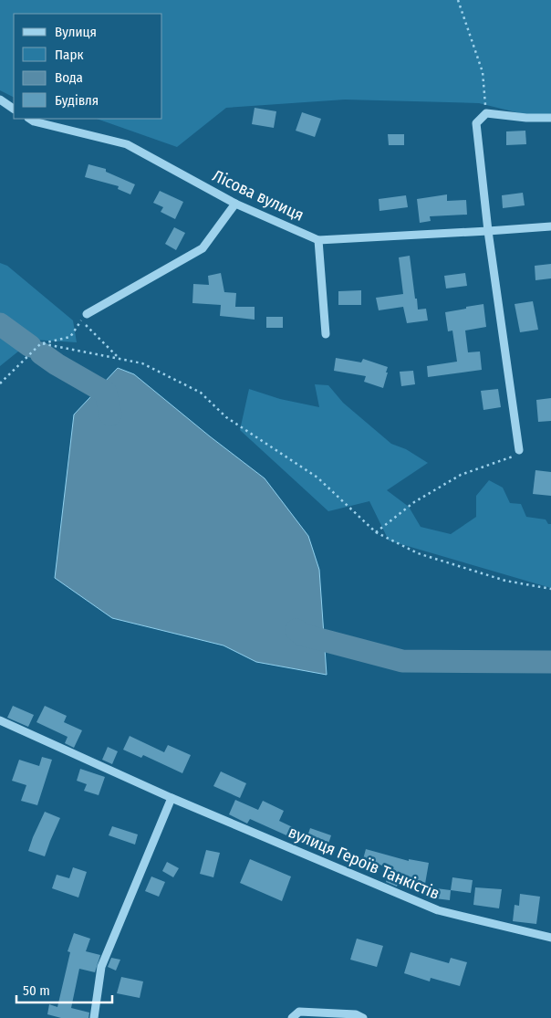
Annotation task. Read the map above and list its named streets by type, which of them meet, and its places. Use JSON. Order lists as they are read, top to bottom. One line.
{"streets":{"street":["Лісова вулиця","вулиця Героїв Танкістів"]},"legend":["Вулиця","Парк","Вода","Будівля"],"scale_bar":"50 m"}
